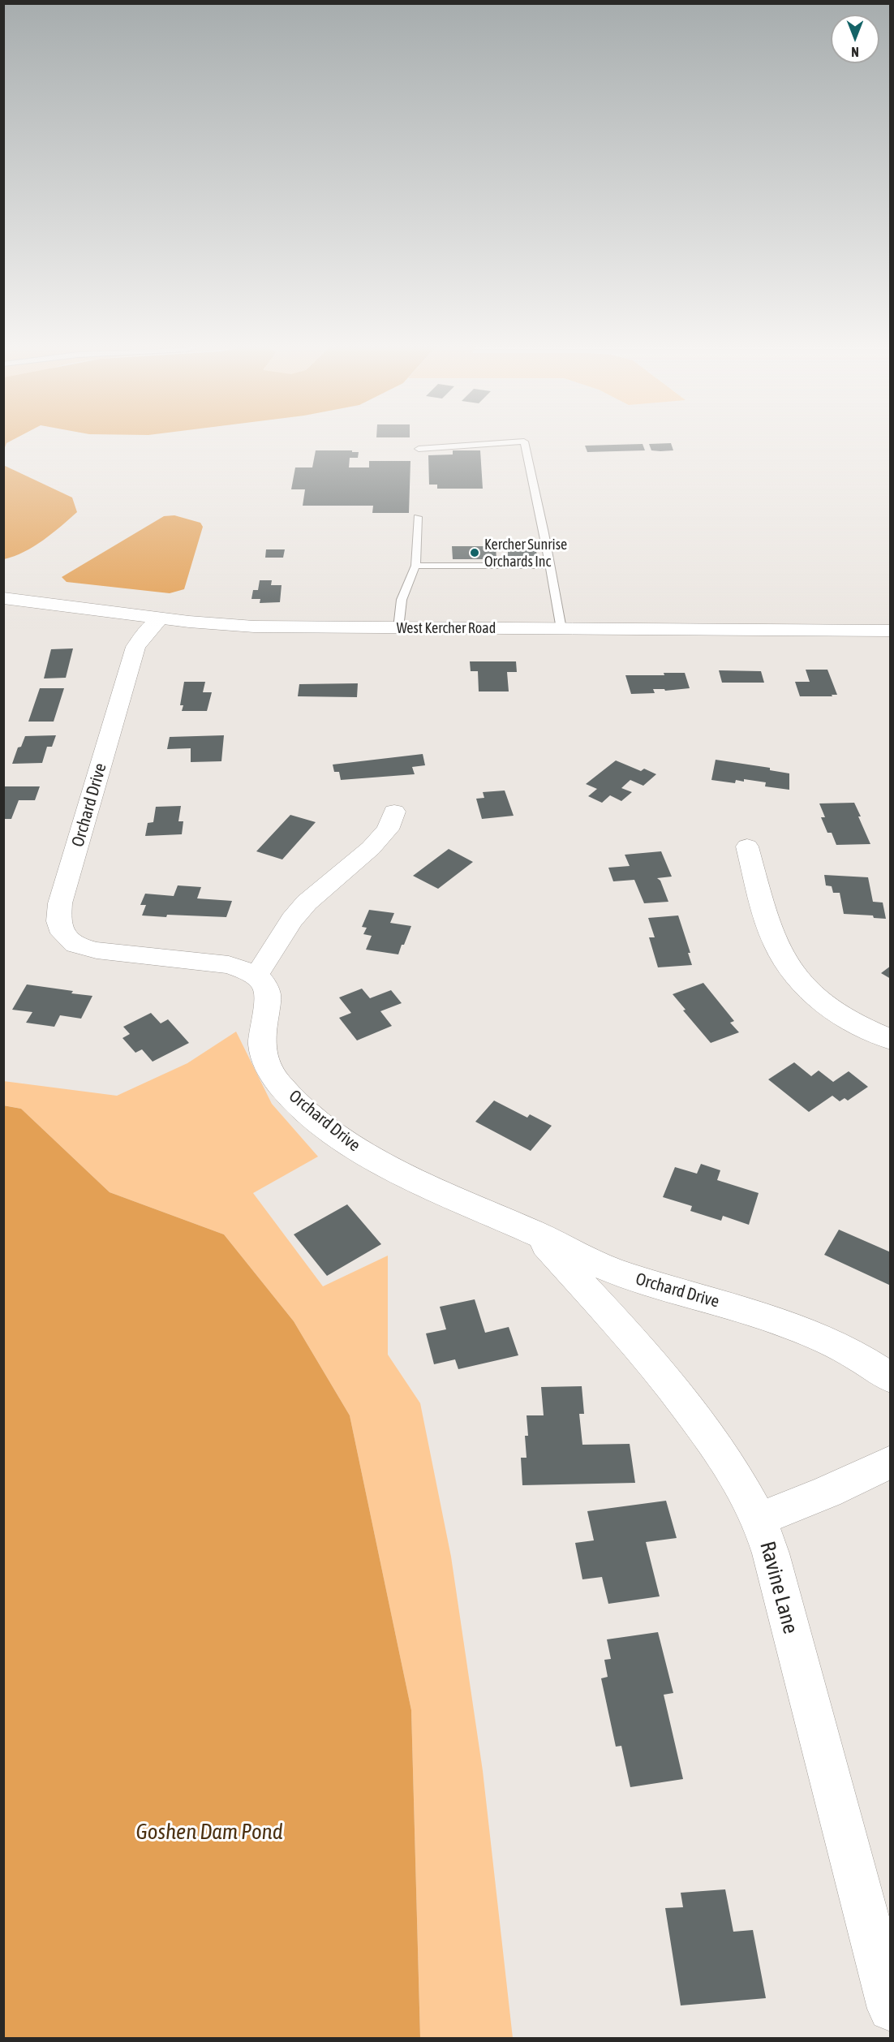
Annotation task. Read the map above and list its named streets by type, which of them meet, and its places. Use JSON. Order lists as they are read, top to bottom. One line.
{"streets":{"street":["West Kercher Road","Orchard Drive","Ravine Lane"]},"crossings":[["West Kercher Road","Orchard Drive"],["Orchard Drive","Ravine Lane"]],"water":["Goshen Dam Pond"],"places":["Kercher Sunrise Orchards Inc"],"north":"bottom"}
